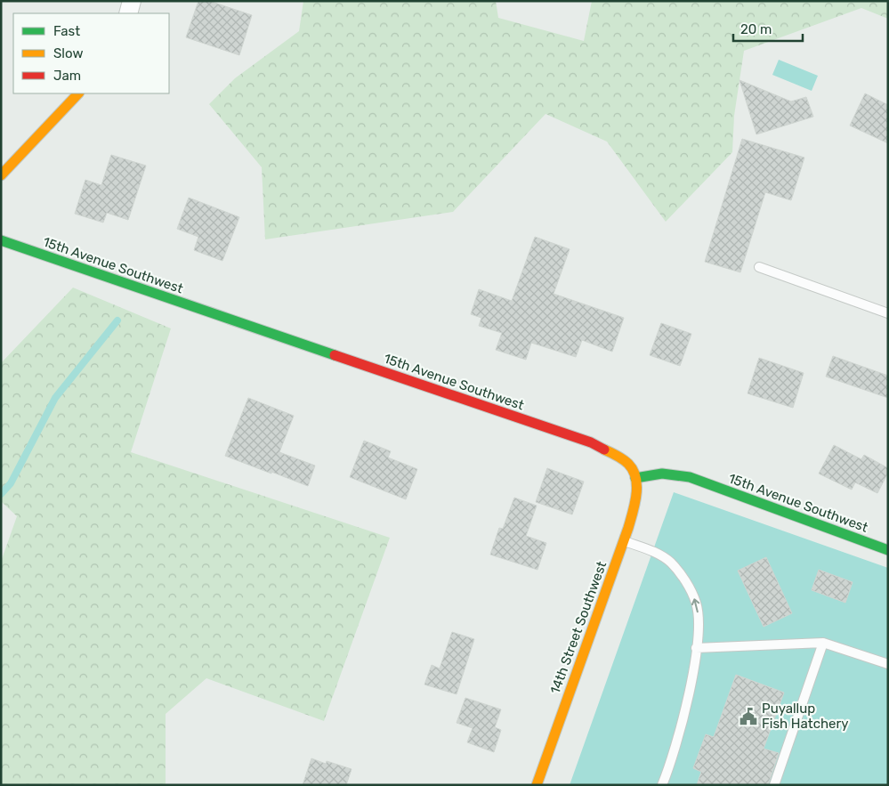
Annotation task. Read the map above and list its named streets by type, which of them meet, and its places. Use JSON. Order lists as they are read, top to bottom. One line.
{"streets":{"street":["15th Avenue Southwest","14th Street Southwest"]},"crossings":[["15th Avenue Southwest","14th Street Southwest"]],"places":{"public building":["Puyallup Fish Hatchery"]},"legend":["Fast","Slow","Jam"],"scale_bar":"20 m"}
